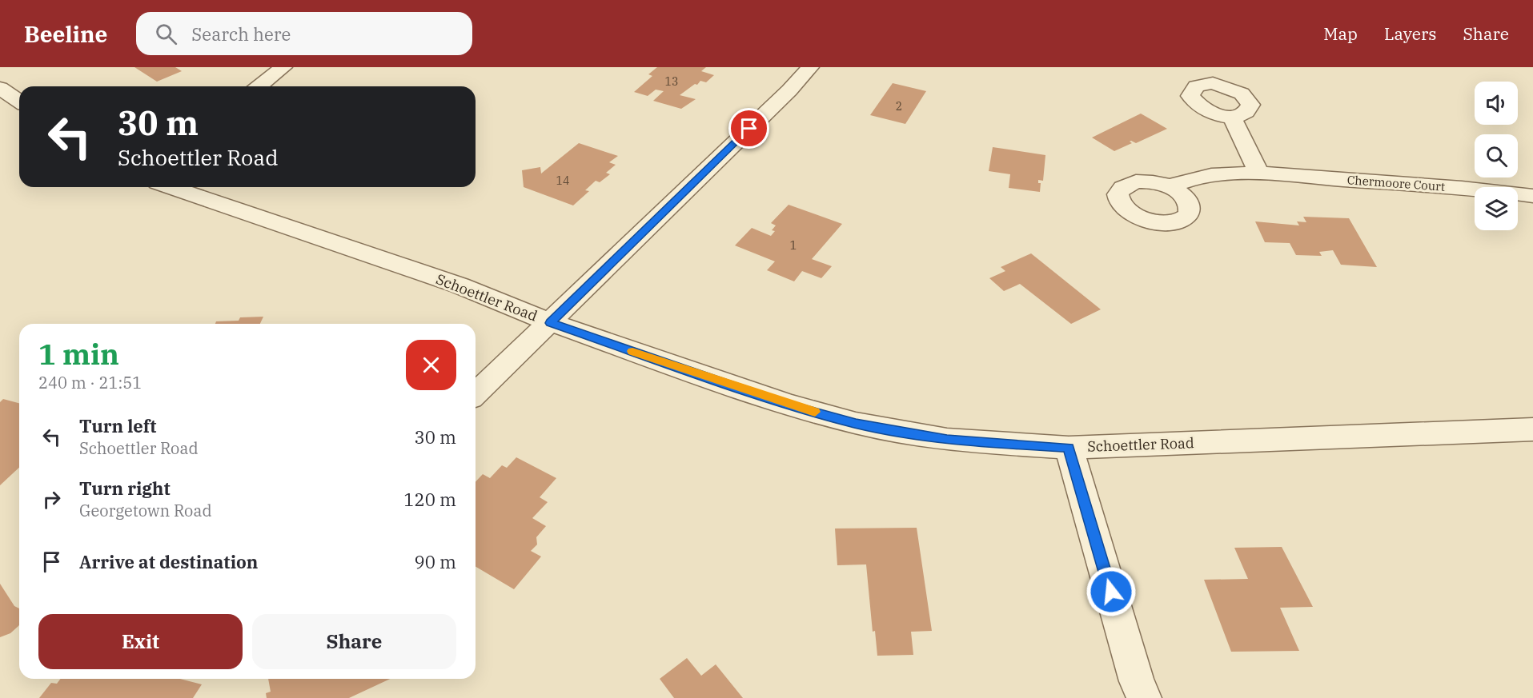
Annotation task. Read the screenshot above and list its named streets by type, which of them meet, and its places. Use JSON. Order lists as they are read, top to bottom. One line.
{"streets":{"street":["Chermoore Court","Schoettler Road"]},"house_numbers":["13","2","14","1"],"page":{"header":"Beeline","search":"Search here","nav":["Map","Layers","Share"],"turn":["30 m","Schoettler Road"],"heading":["1 min","240 m · 21:51"],"list":[{"name":"Turn left","note":"Schoettler Road","value":"30 m"},{"name":"Turn right","note":"Georgetown Road","value":"120 m"},{"name":"Arrive at destination","value":"90 m"}],"buttons":["Exit","Share"]}}
